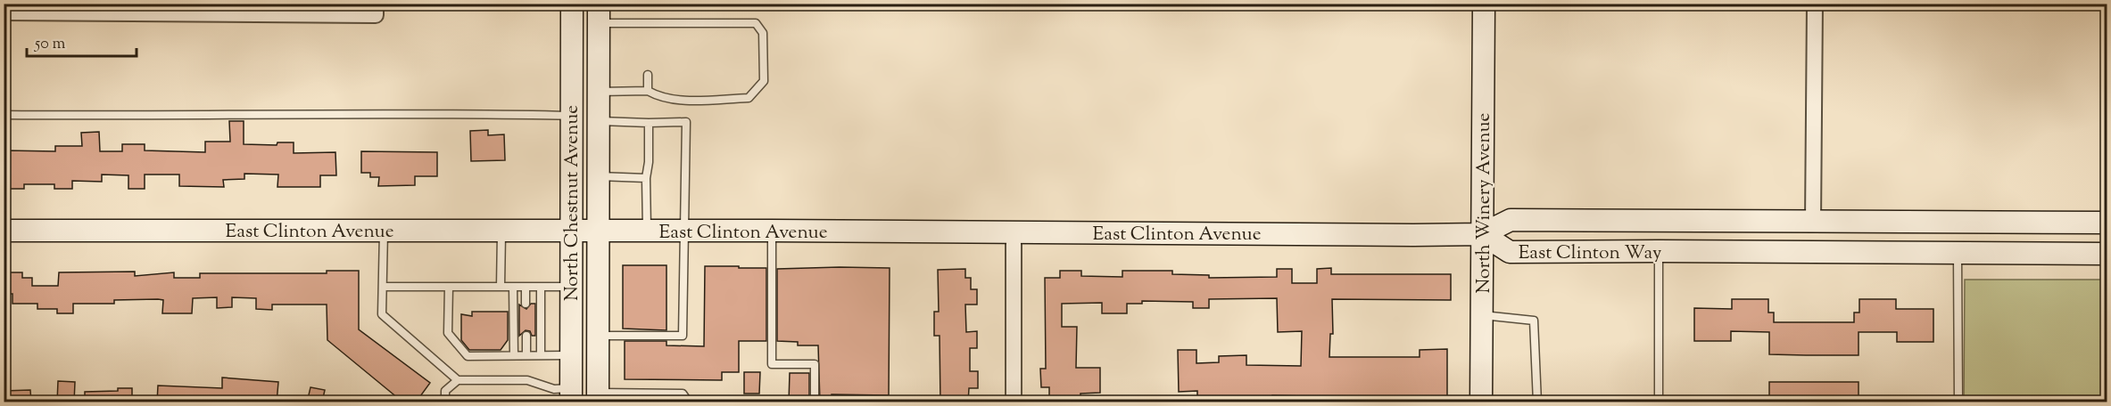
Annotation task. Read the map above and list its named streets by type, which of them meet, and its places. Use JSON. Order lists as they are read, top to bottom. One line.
{"streets":{"main road":["North Chestnut Avenue","North Winery Avenue","East Clinton Avenue","East Clinton Way"]},"crossings":[["North Chestnut Avenue","East Clinton Avenue"],["North Winery Avenue","East Clinton Avenue"],["North Winery Avenue","East Clinton Way"],["East Clinton Avenue","East Clinton Way"]],"scale_bar":"50 m"}
